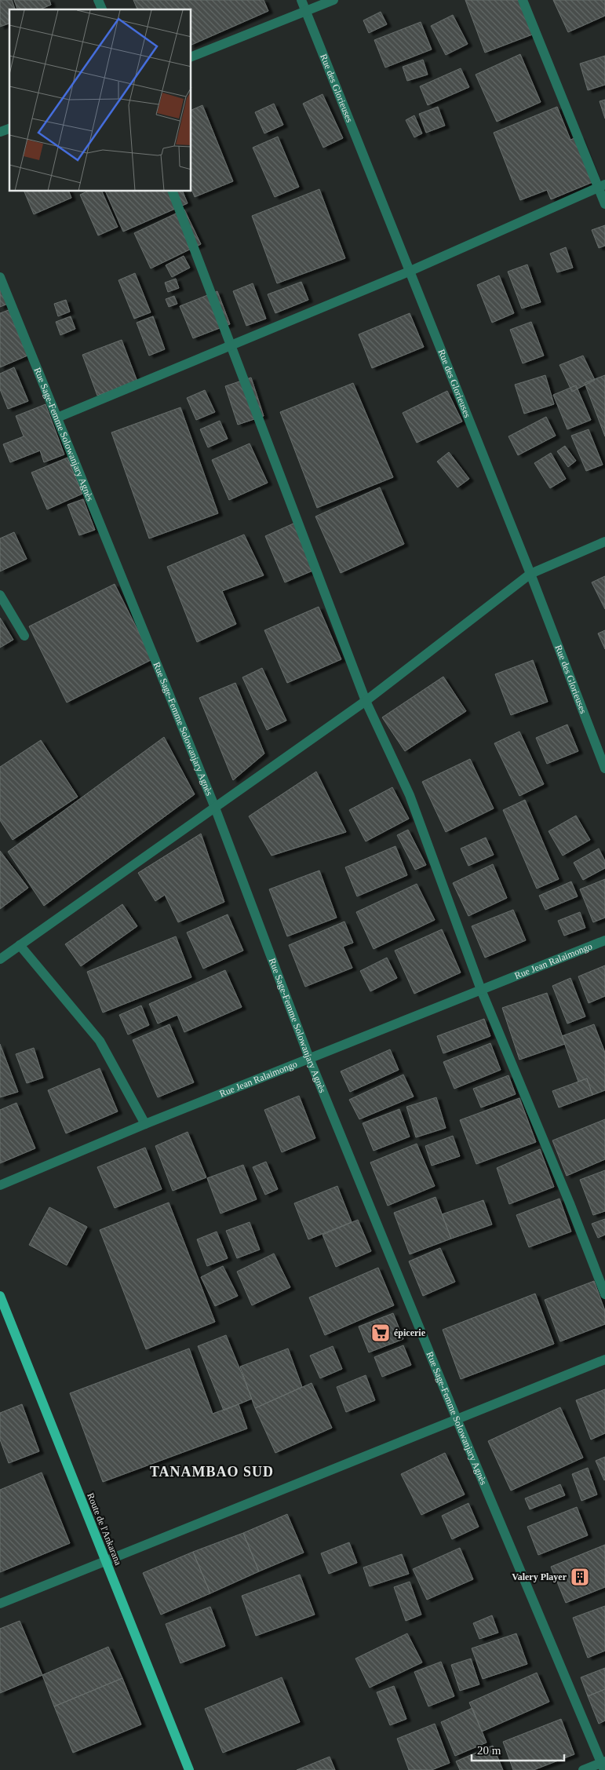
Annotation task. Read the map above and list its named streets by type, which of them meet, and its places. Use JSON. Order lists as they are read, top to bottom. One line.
{"streets":{"main road":["Route de l'Ankarana"],"street":["Rue des Glorieuses","Rue Sage-Femme Solowanjary Agnès","Rue Jean Ralaimongo"]},"crossings":[["Rue Sage-Femme Solowanjary Agnès","Rue Jean Ralaimongo"]],"districts":["TANAMBAO SUD"],"places":{"supermarket":["épicerie"],"building":["Valery Player"]},"scale_bar":"20 m"}
